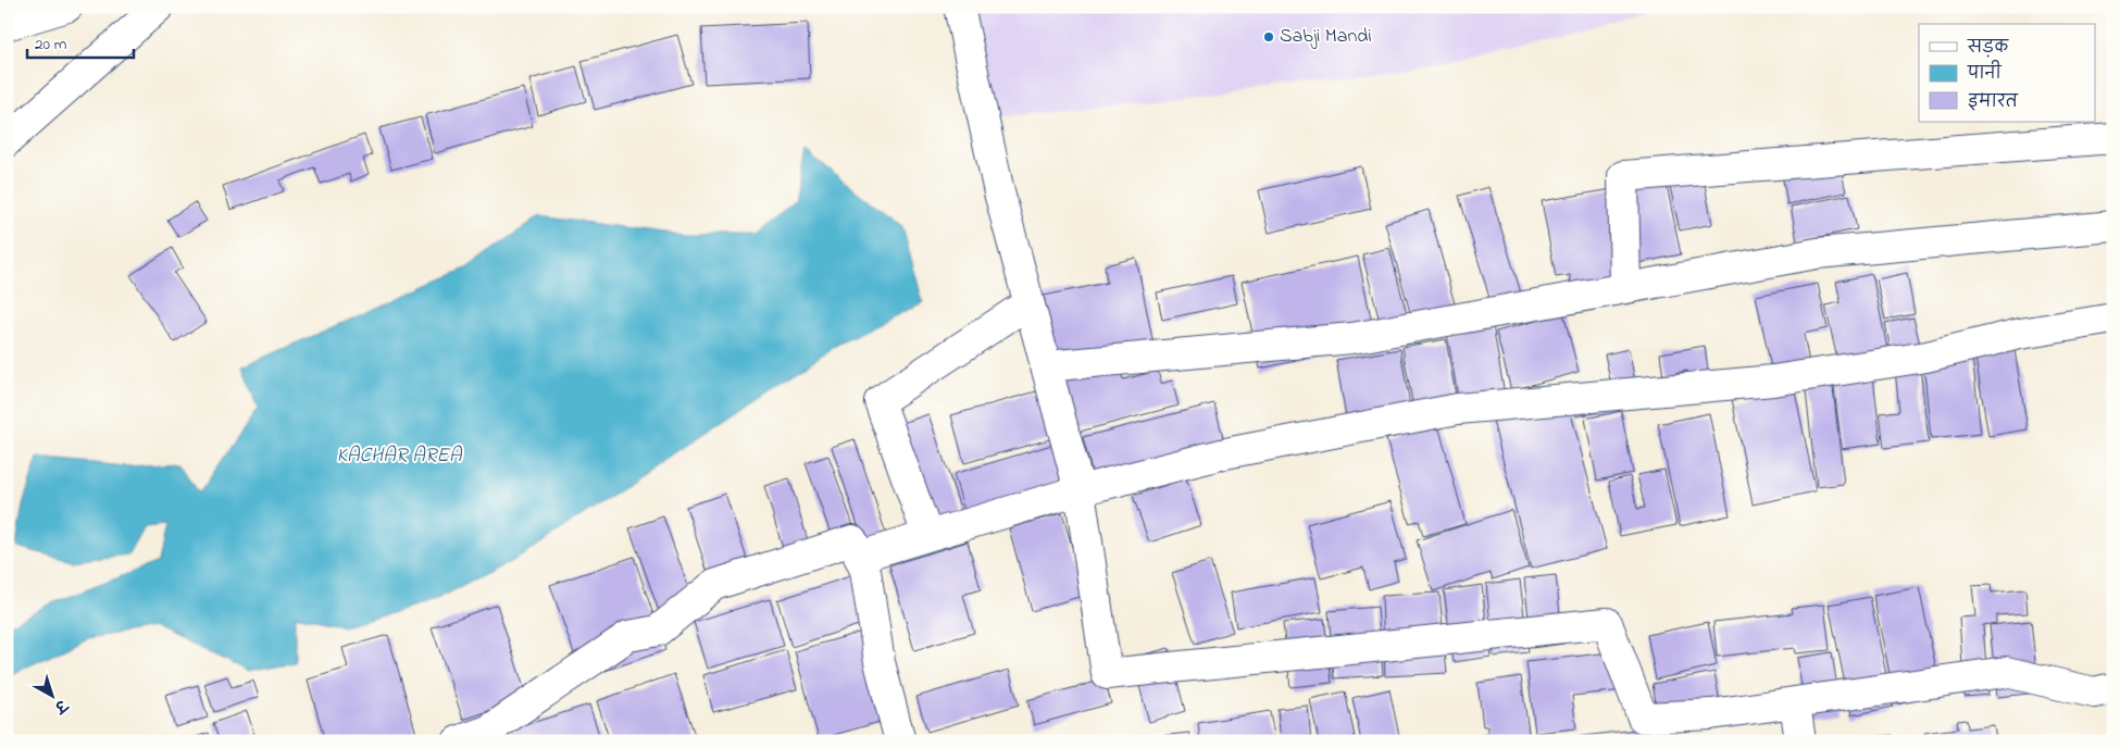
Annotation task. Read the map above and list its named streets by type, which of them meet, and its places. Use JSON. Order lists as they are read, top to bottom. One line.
{"water":["KACHAR AREA"],"places":["Sabji Mandi"],"legend":["सड़क","पानी","इमारत"],"scale_bar":"20 m","north":"bottom right"}
